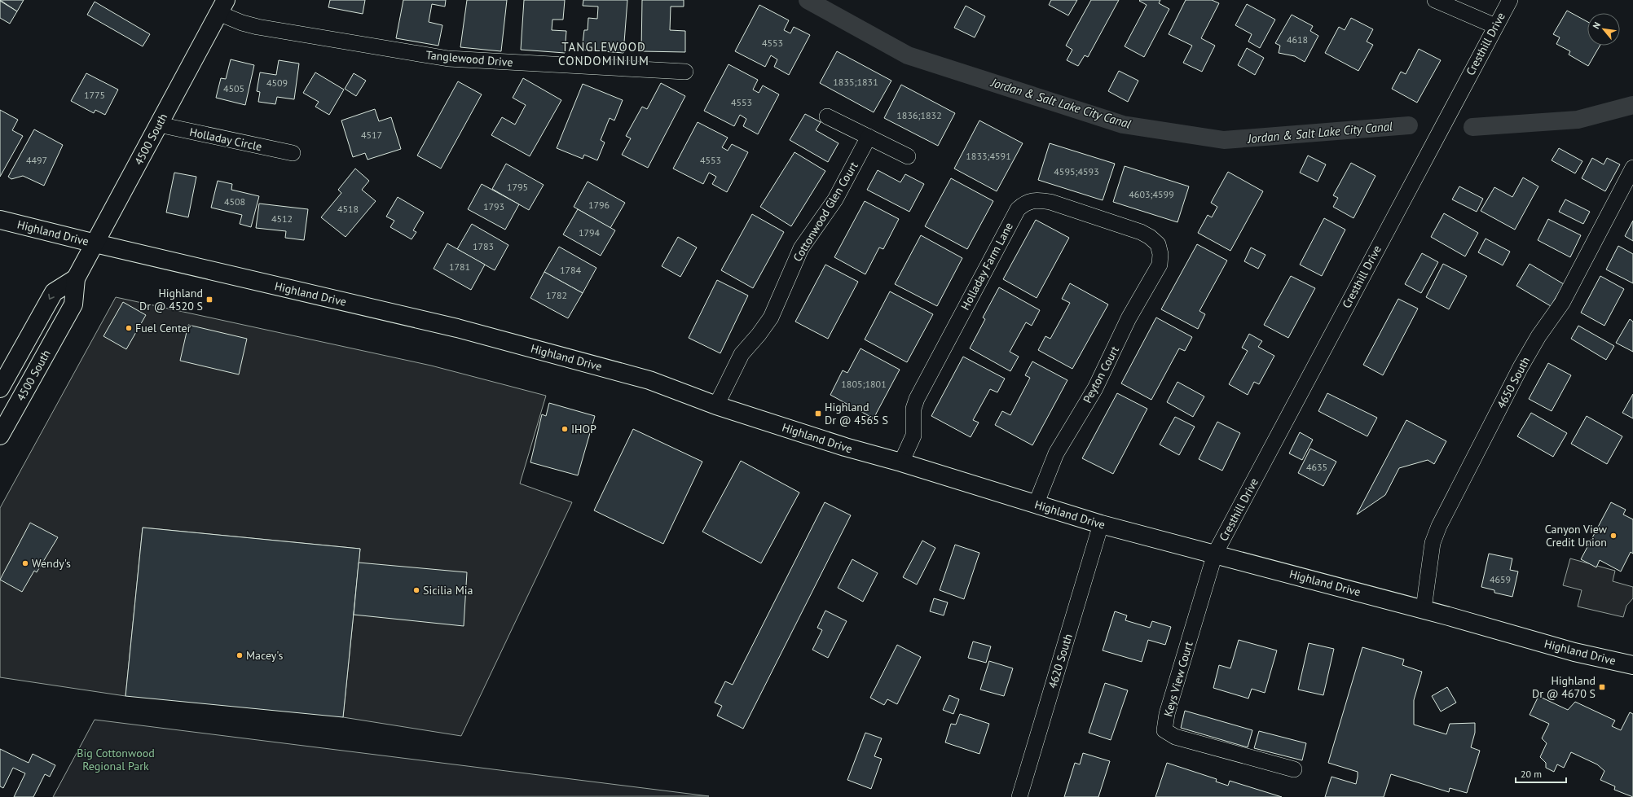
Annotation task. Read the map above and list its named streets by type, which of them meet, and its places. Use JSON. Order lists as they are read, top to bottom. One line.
{"streets":{"main road":["4500 South","Highland Drive"],"street":["Cresthill Drive","Tanglewood Drive","Holladay Circle","Cottonwood Glen Court","Holladay Farm Lane","Peyton Court","4650 South","4620 South","Keys View Court"]},"crossings":[["Cresthill Drive","Highland Drive"],["Cresthill Drive","Keys View Court"],["Tanglewood Drive","4500 South"],["4500 South","Holladay Circle"],["4500 South","Highland Drive"],["Cottonwood Glen Court","Highland Drive"],["Highland Drive","Holladay Farm Lane"],["Highland Drive","Peyton Court"],["Highland Drive","4650 South"],["Highland Drive","4620 South"],["Highland Drive","Keys View Court"],["Holladay Farm Lane","Peyton Court"]],"districts":["TANGLEWOOD CONDOMINIUM"],"water":["Jordan & Salt Lake City Canal"],"parks":["Big Cottonwood Regional Park"],"places":{"transit":["Highland Dr @ 4520 S","Highland Dr @ 4565 S","Highland Dr @ 4670 S"],"other":["Fuel Center","IHOP","Canyon View Credit Union","Wendy's","Sicilia Mia","Macey's"]},"house_numbers":["4618","4553","1835;1831","4509","4505","1775","4553","1836;1832","4517","1833;4591","4497","4553","4595;4593","1795","4603;4599","4508","1796","1793","4518","4512","1794","1783","1781","1784","1782","1805;1801","4635","4659"],"scale_bar":"20 m","north":"top left"}
